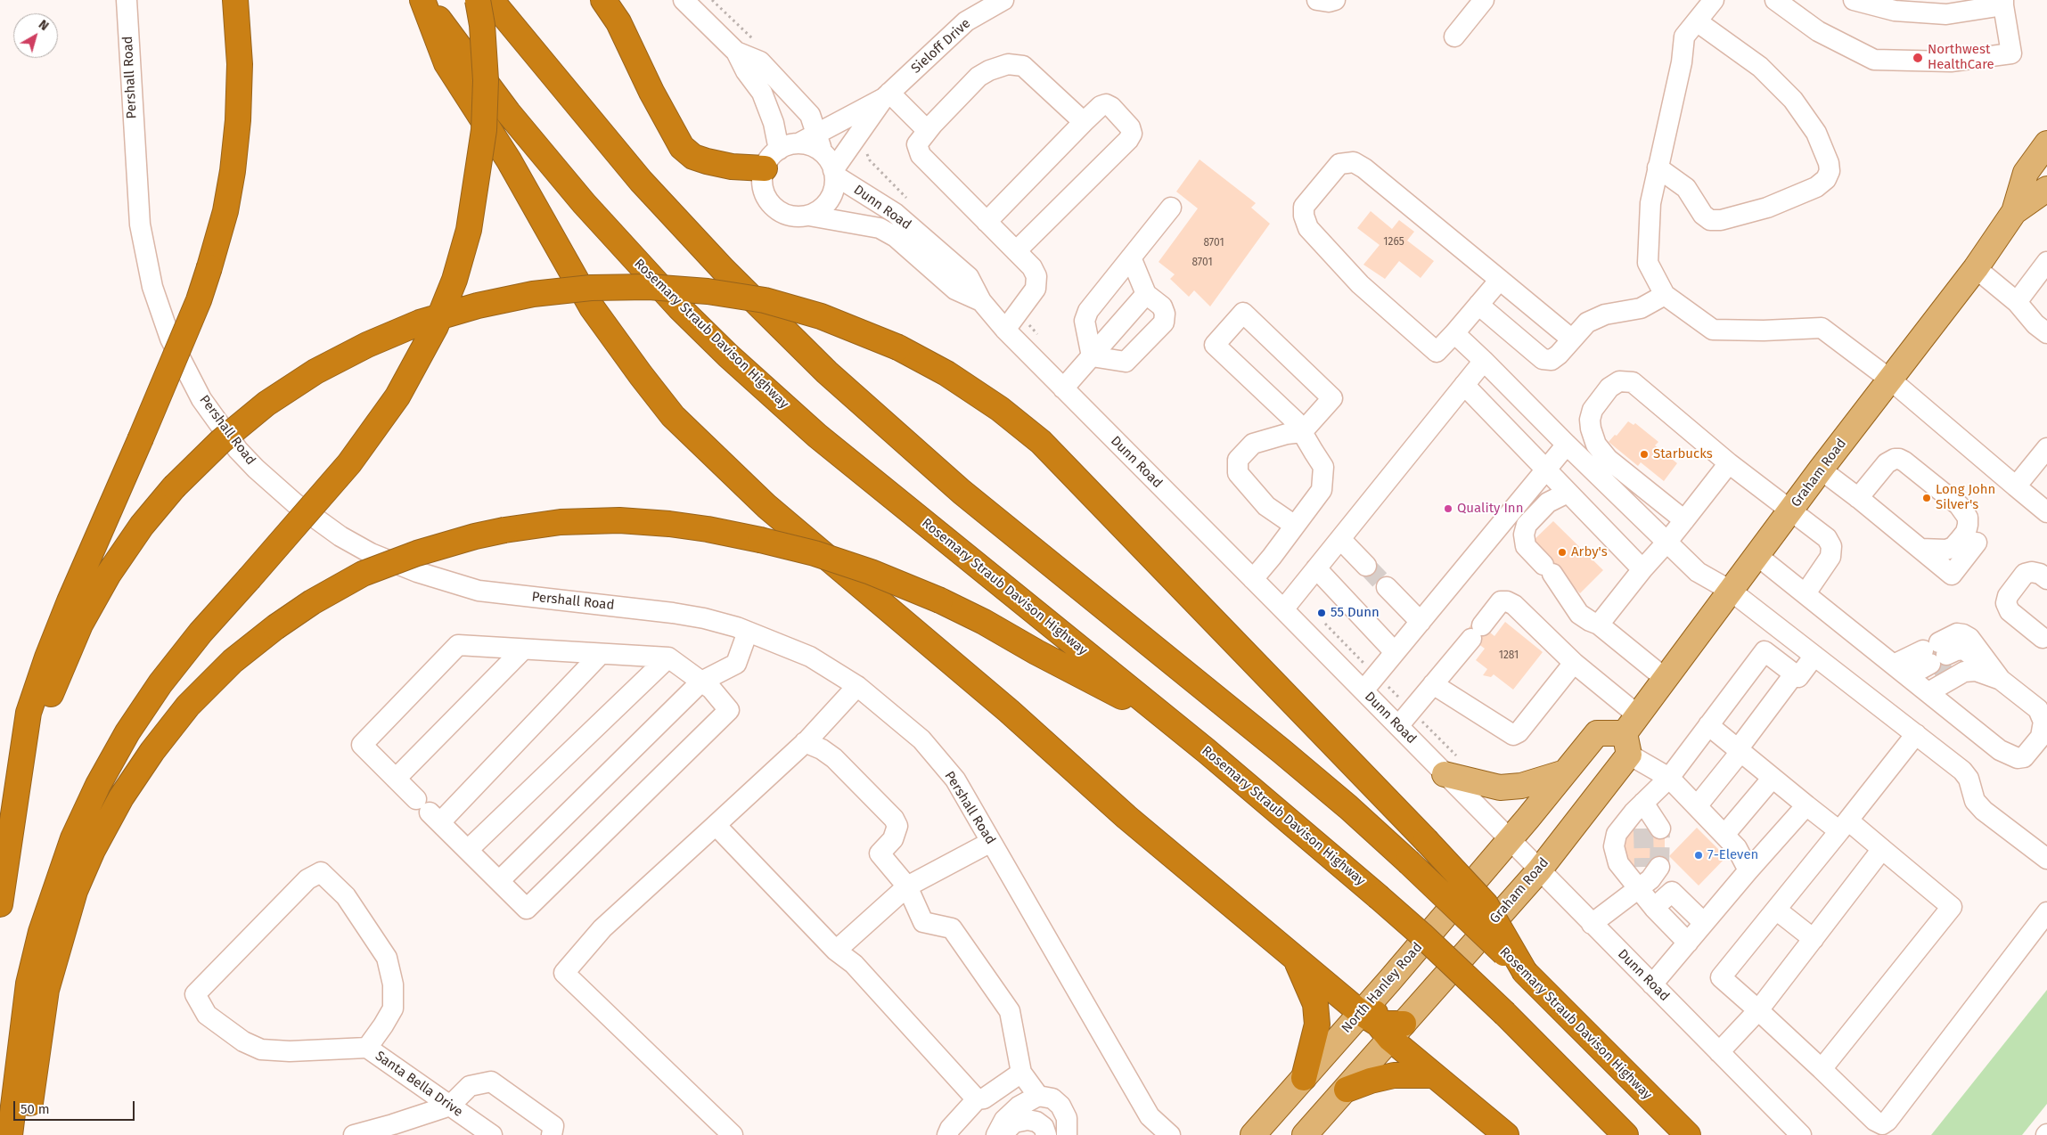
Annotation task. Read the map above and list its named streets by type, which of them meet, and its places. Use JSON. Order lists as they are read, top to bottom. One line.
{"streets":{"highway":["Rosemary Straub Davison Highway"],"main road":["Graham Road","North Hanley Road"],"street":["Sieloff Drive","Pershall Road","Dunn Road","Santa Bella Drive"]},"crossings":[["Sieloff Drive","Dunn Road"],["Dunn Road","Graham Road"],["Dunn Road","North Hanley Road"],["Graham Road","North Hanley Road"]],"places":["Northwest HealthCare","Starbucks","Long John Silver's","Quality Inn","Arby's","55 Dunn","7-Eleven"],"house_numbers":["1265","8701","8701","1281"],"scale_bar":"50 m","north":"top right"}
